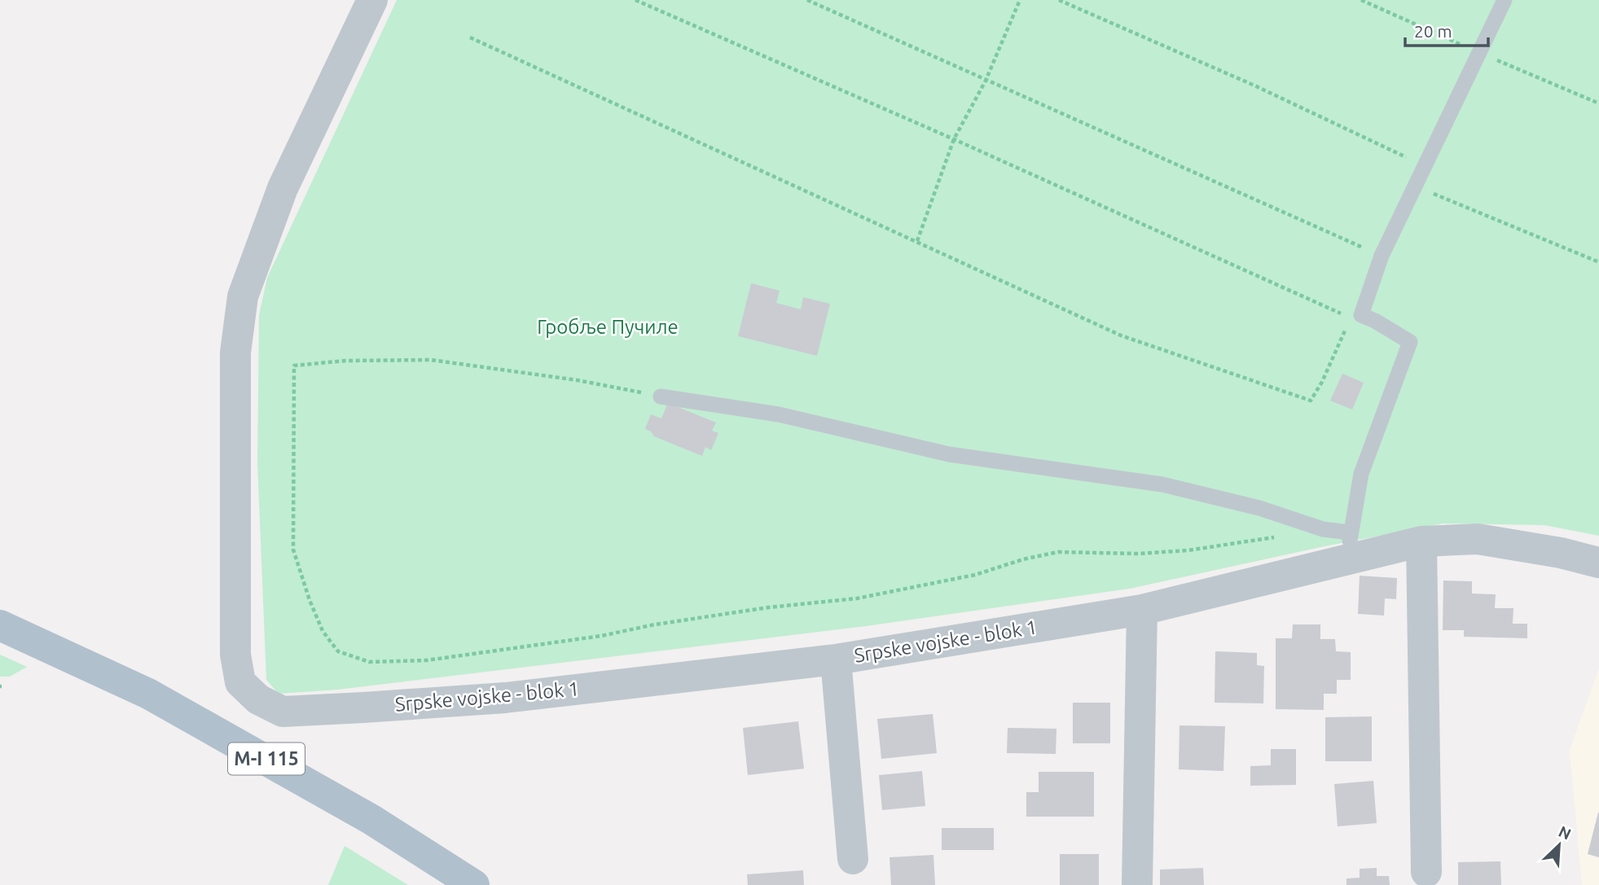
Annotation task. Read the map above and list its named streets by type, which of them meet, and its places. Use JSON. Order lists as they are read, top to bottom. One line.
{"streets":{"main road":["M-I 115"],"street":["Srpske vojske - blok 1"]},"parks":["Гробље Пучиле"],"scale_bar":"20 m","north":"top right"}
